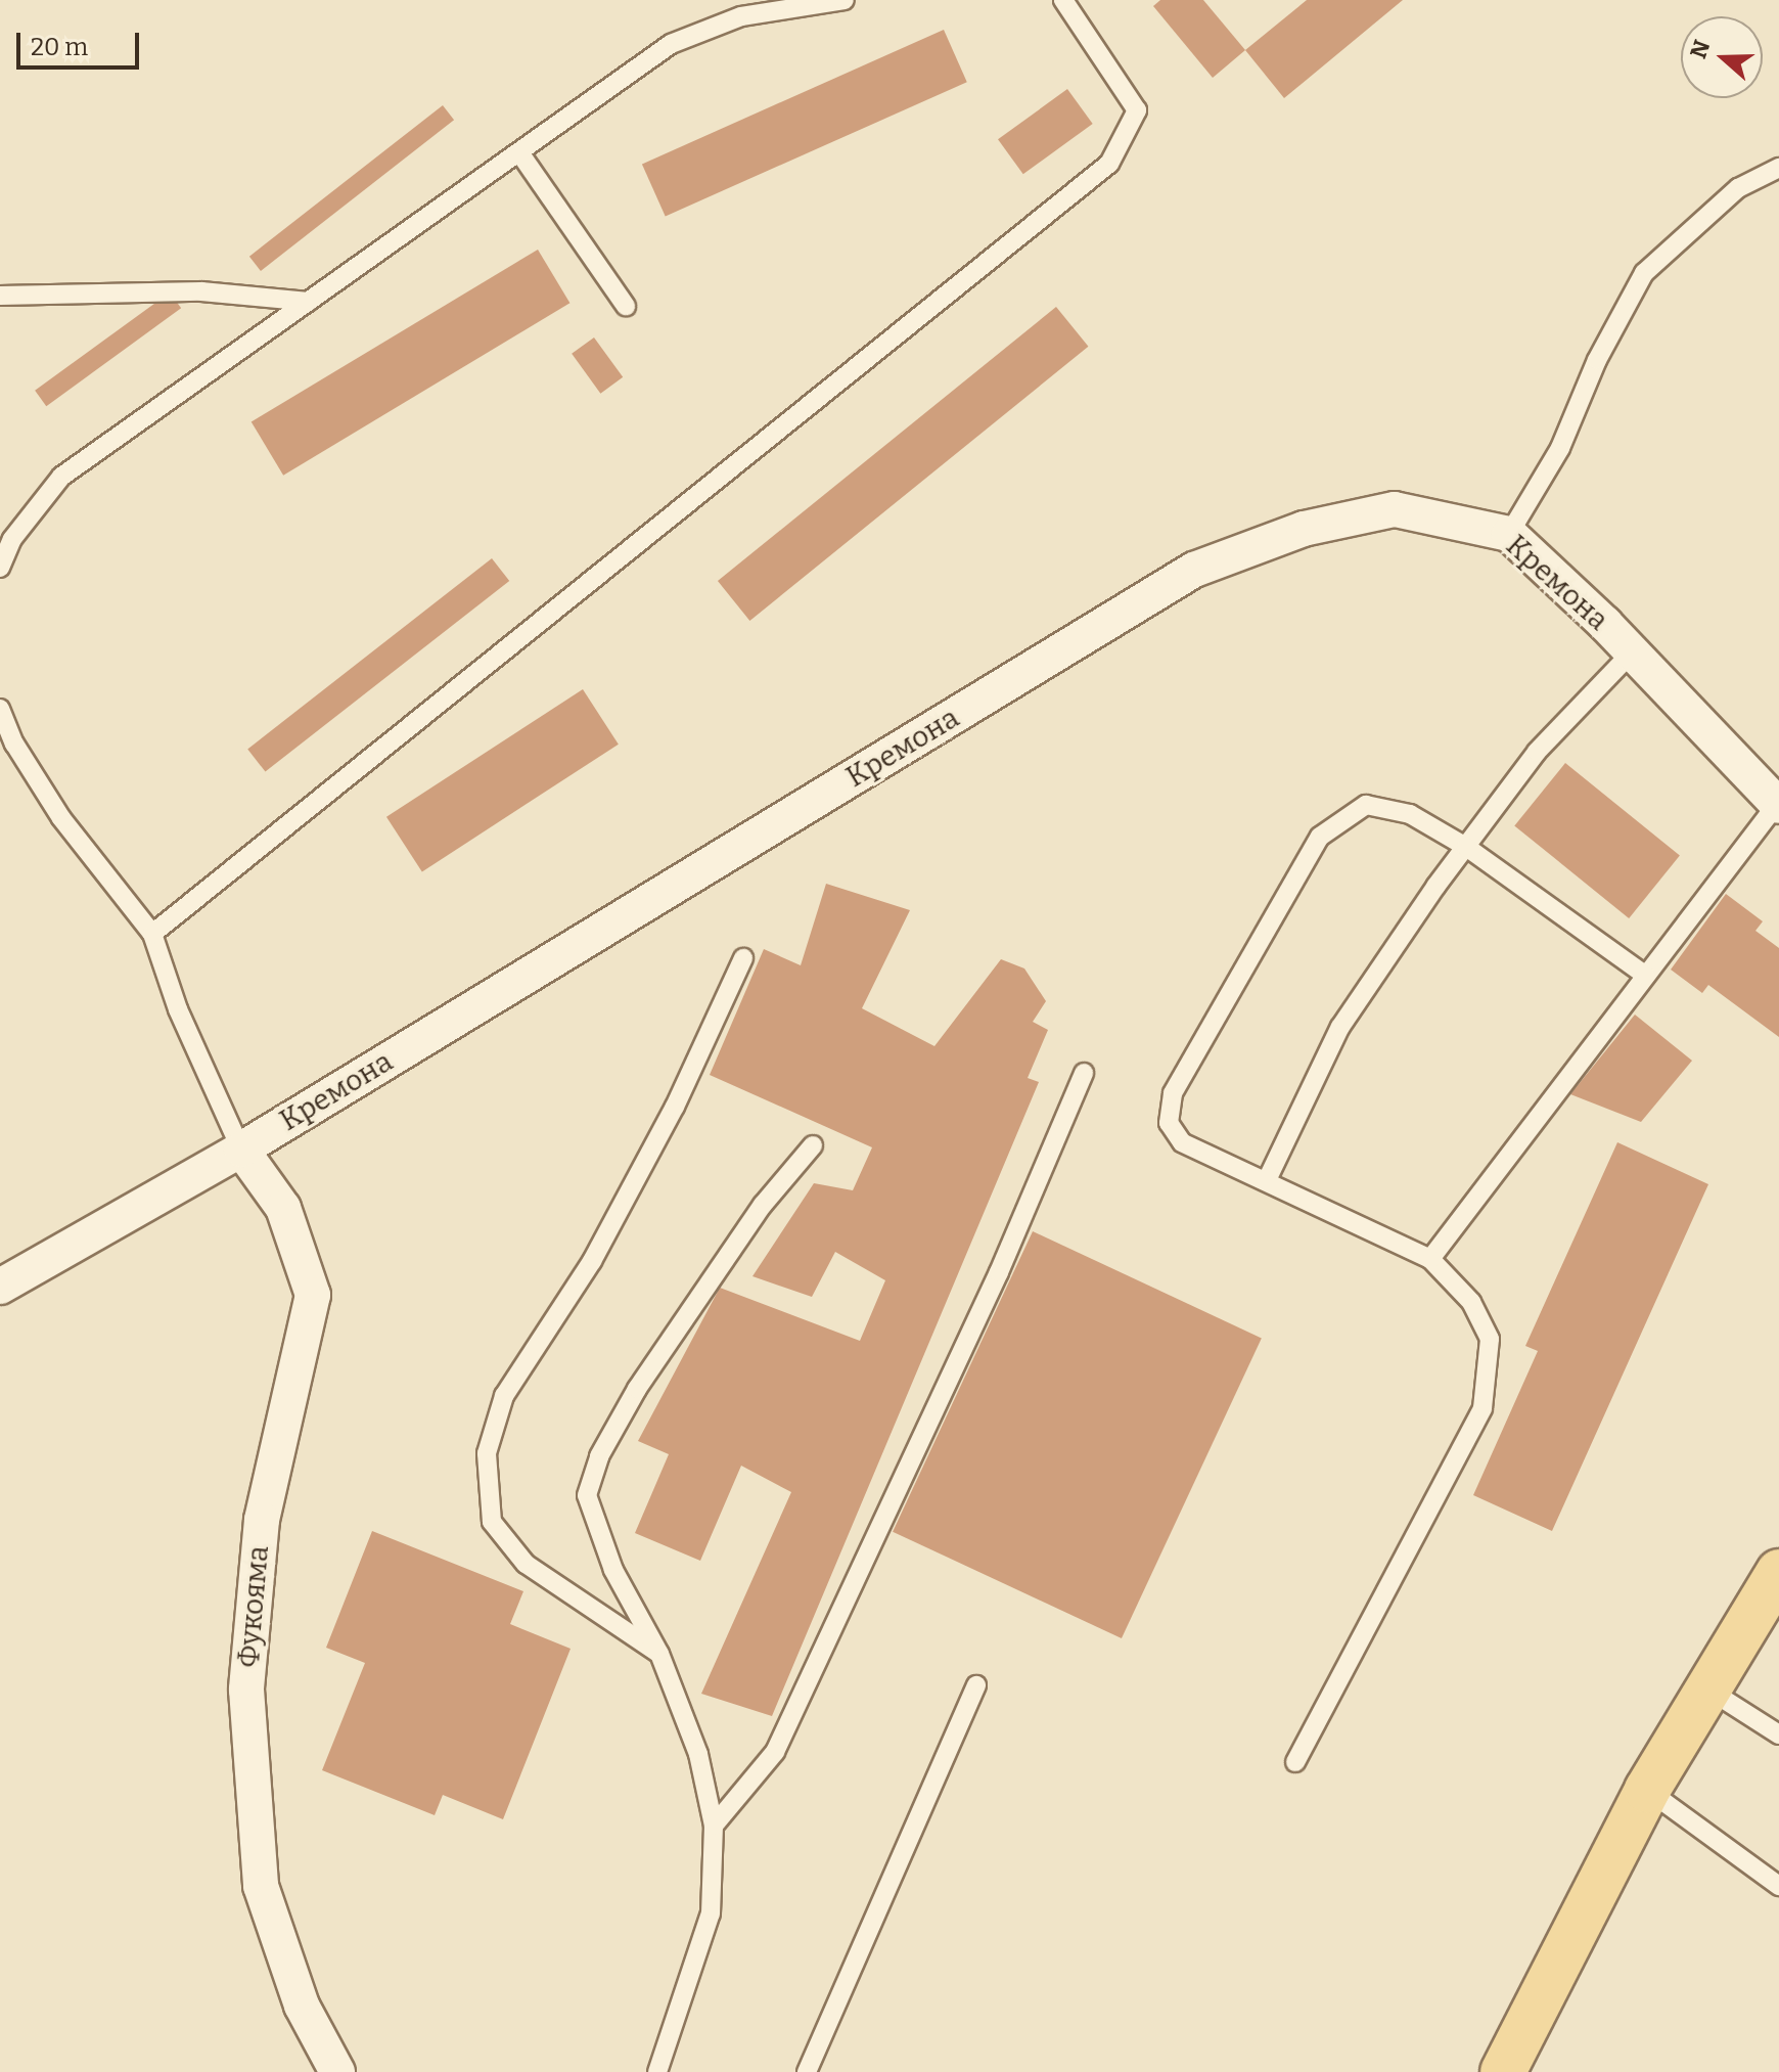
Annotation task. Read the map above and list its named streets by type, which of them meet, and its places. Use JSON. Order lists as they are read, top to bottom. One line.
{"streets":{"street":["Кремона","Фукояма"]},"crossings":[["Кремона","Фукояма"]],"scale_bar":"20 m","north":"left"}
